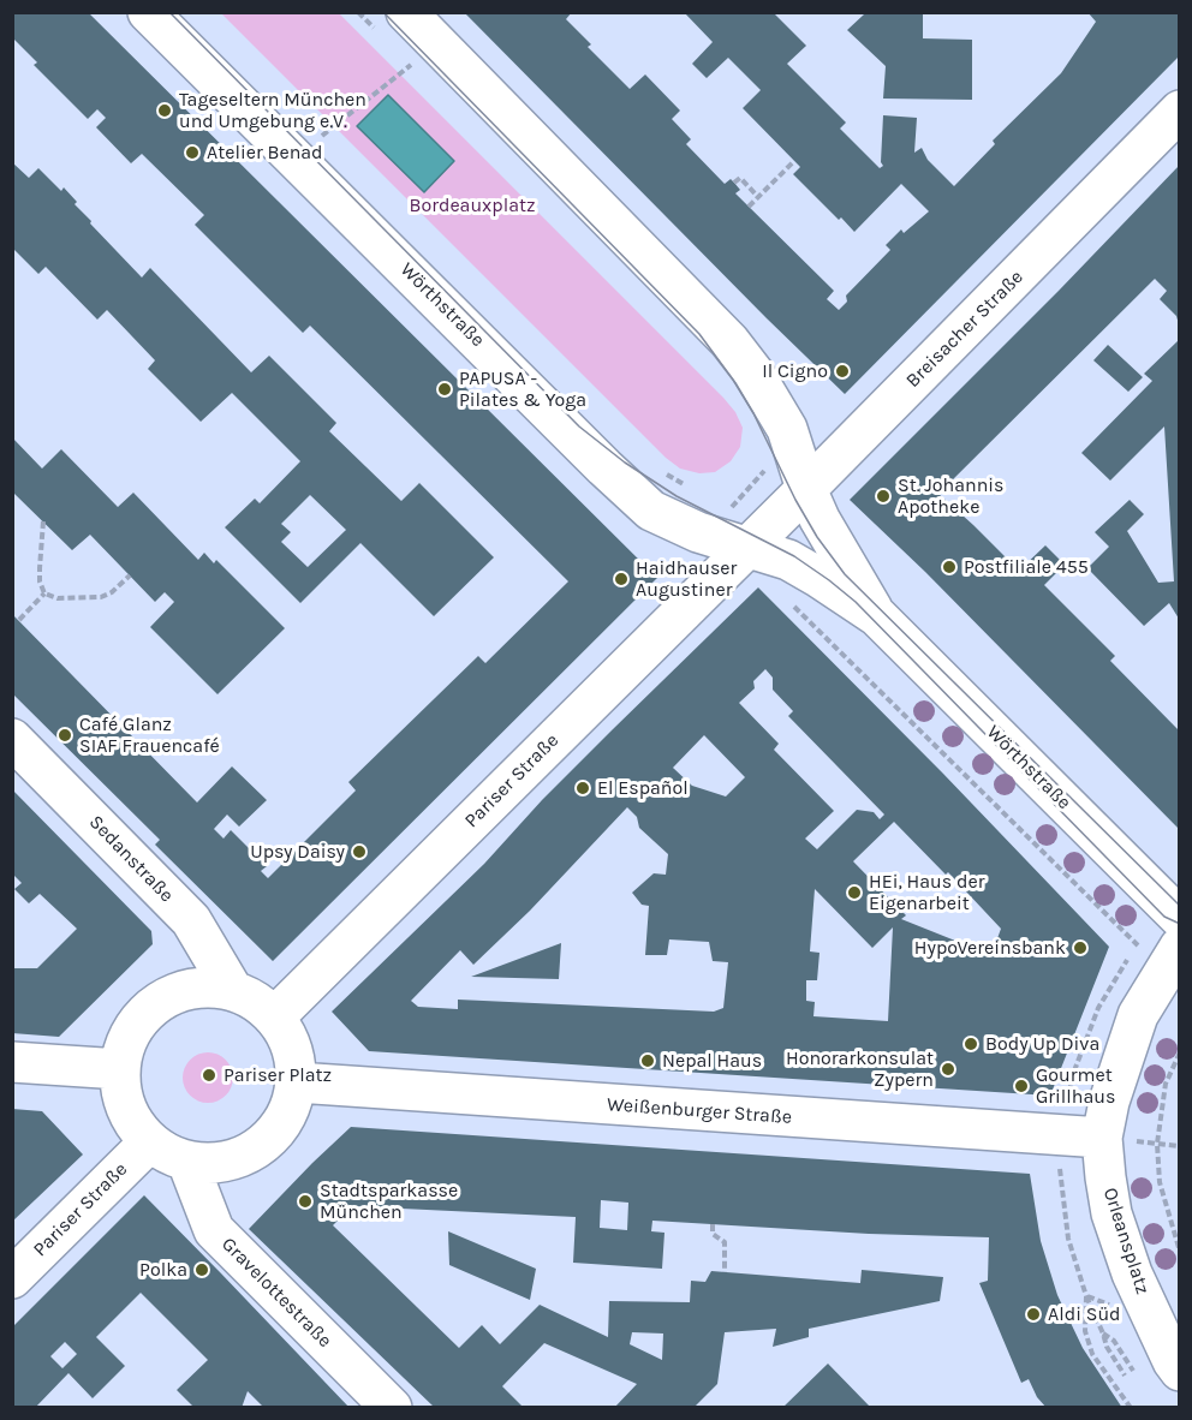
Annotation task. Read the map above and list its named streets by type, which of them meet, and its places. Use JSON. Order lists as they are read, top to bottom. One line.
{"streets":{"street":["Wörthstraße","Breisacher Straße","Pariser Straße","Sedanstraße","Weißenburger Straße","Orleansplatz","Gravelottestraße"]},"crossings":[["Wörthstraße","Breisacher Straße"],["Wörthstraße","Pariser Straße"],["Breisacher Straße","Pariser Straße"],["Pariser Straße","Sedanstraße"],["Pariser Straße","Weißenburger Straße"],["Pariser Straße","Gravelottestraße"],["Sedanstraße","Weißenburger Straße"],["Sedanstraße","Gravelottestraße"],["Weißenburger Straße","Orleansplatz"],["Weißenburger Straße","Gravelottestraße"]],"parks":["Bordeauxplatz"],"places":["Tageseltern München und Umgebung e.V.","Atelier Benad","Il Cigno","PAPUSA - Pilates & Yoga","St. Johannis Apotheke","Postfiliale 455","Haidhauser Augustiner","Café Glanz SIAF Frauencafé","El Español","Upsy Daisy","HEi, Haus der Eigenarbeit","HypoVereinsbank","Body Up Diva","Nepal Haus","Honorarkonsulat Zypern","Pariser Platz","Gourmet Grillhaus","Stadtsparkasse München","Polka","Aldi Süd"]}
